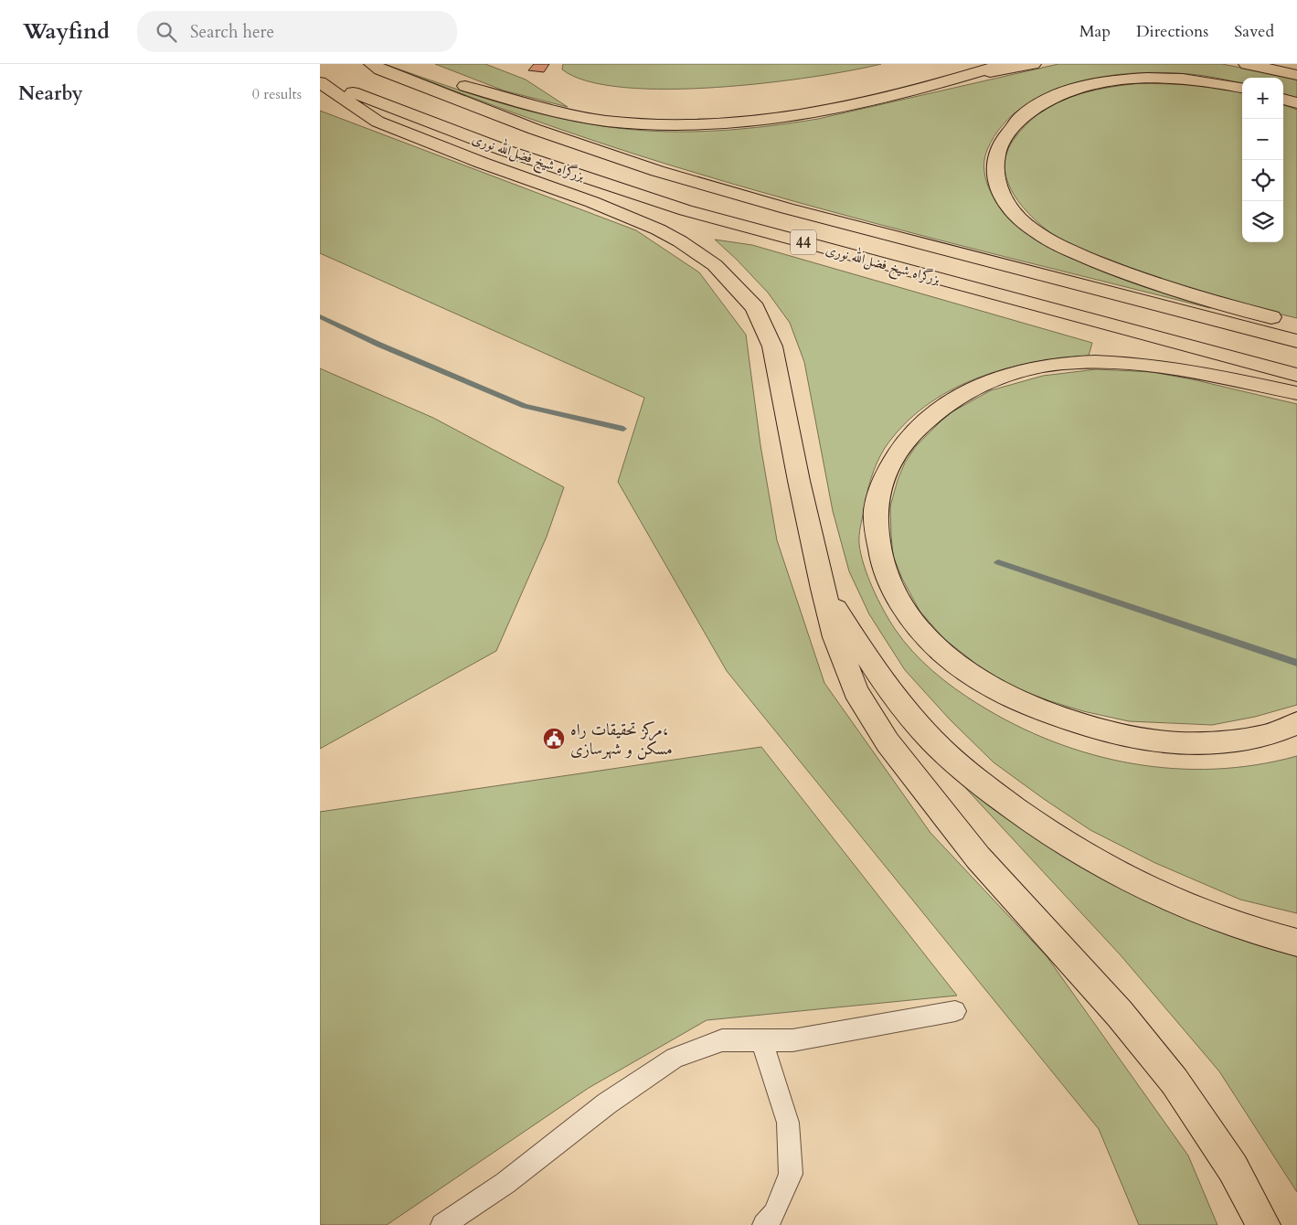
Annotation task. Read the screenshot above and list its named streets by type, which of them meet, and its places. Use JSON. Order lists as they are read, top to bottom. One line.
{"streets":{"highway":["بزرگراه شیخ فضل‌الله نوری","44"]},"places":{"public building":["مرکز تحقیقات راه، مسکن و شهرسازی"]},"page":{"header":"Wayfind","search":"Search here","nav":["Map","Directions","Saved"],"heading":["Nearby","0 results"],"map_buttons":["+","−"]}}
